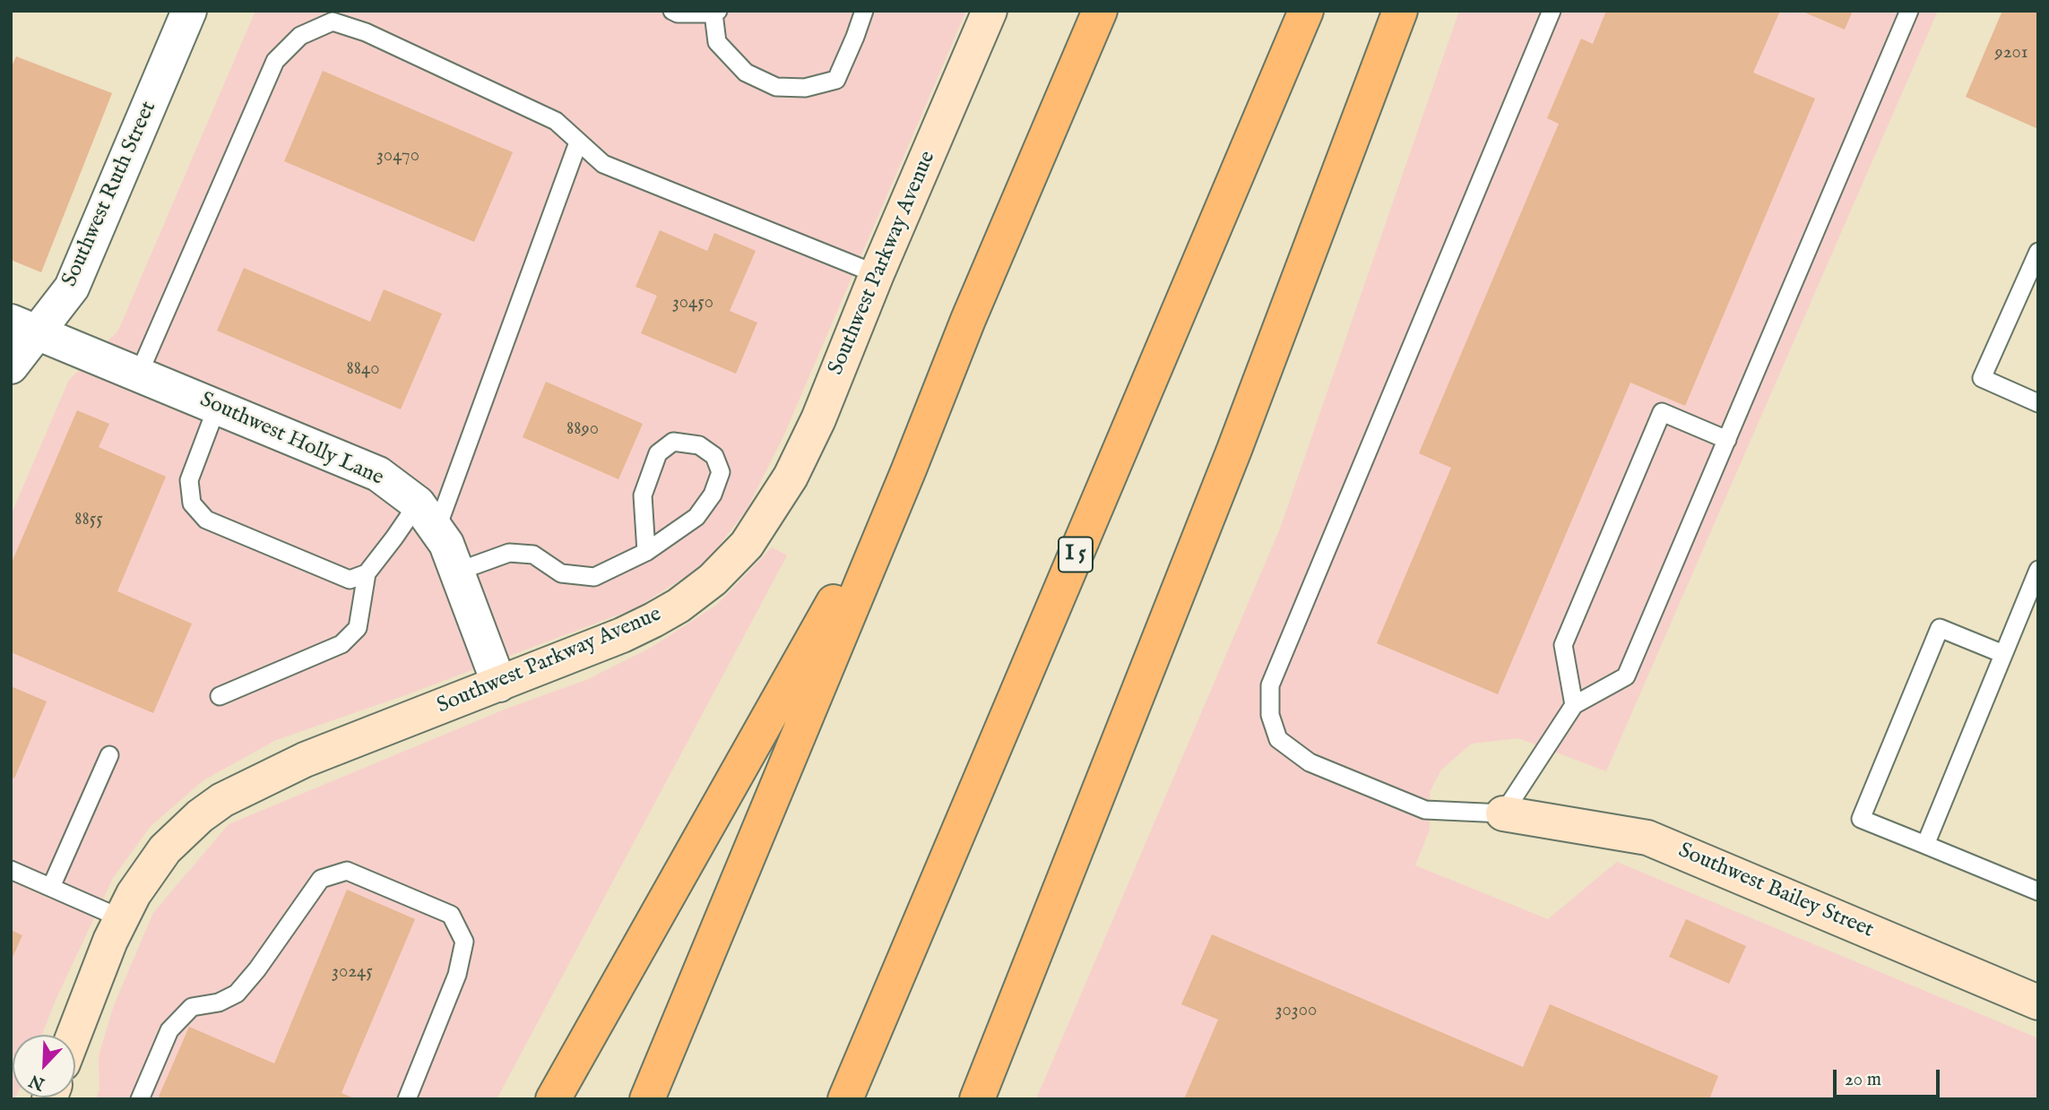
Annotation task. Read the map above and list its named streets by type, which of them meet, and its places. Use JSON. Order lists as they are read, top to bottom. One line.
{"streets":{"highway":["I 5"],"street":["Southwest Ruth Street","Southwest Parkway Avenue","Southwest Holly Lane","Southwest Bailey Street"]},"crossings":[["Southwest Ruth Street","Southwest Holly Lane"],["Southwest Parkway Avenue","Southwest Holly Lane"]],"house_numbers":["9201","30470","30450","8840","8890","8855","30245","30300"],"scale_bar":"20 m","north":"bottom left"}
